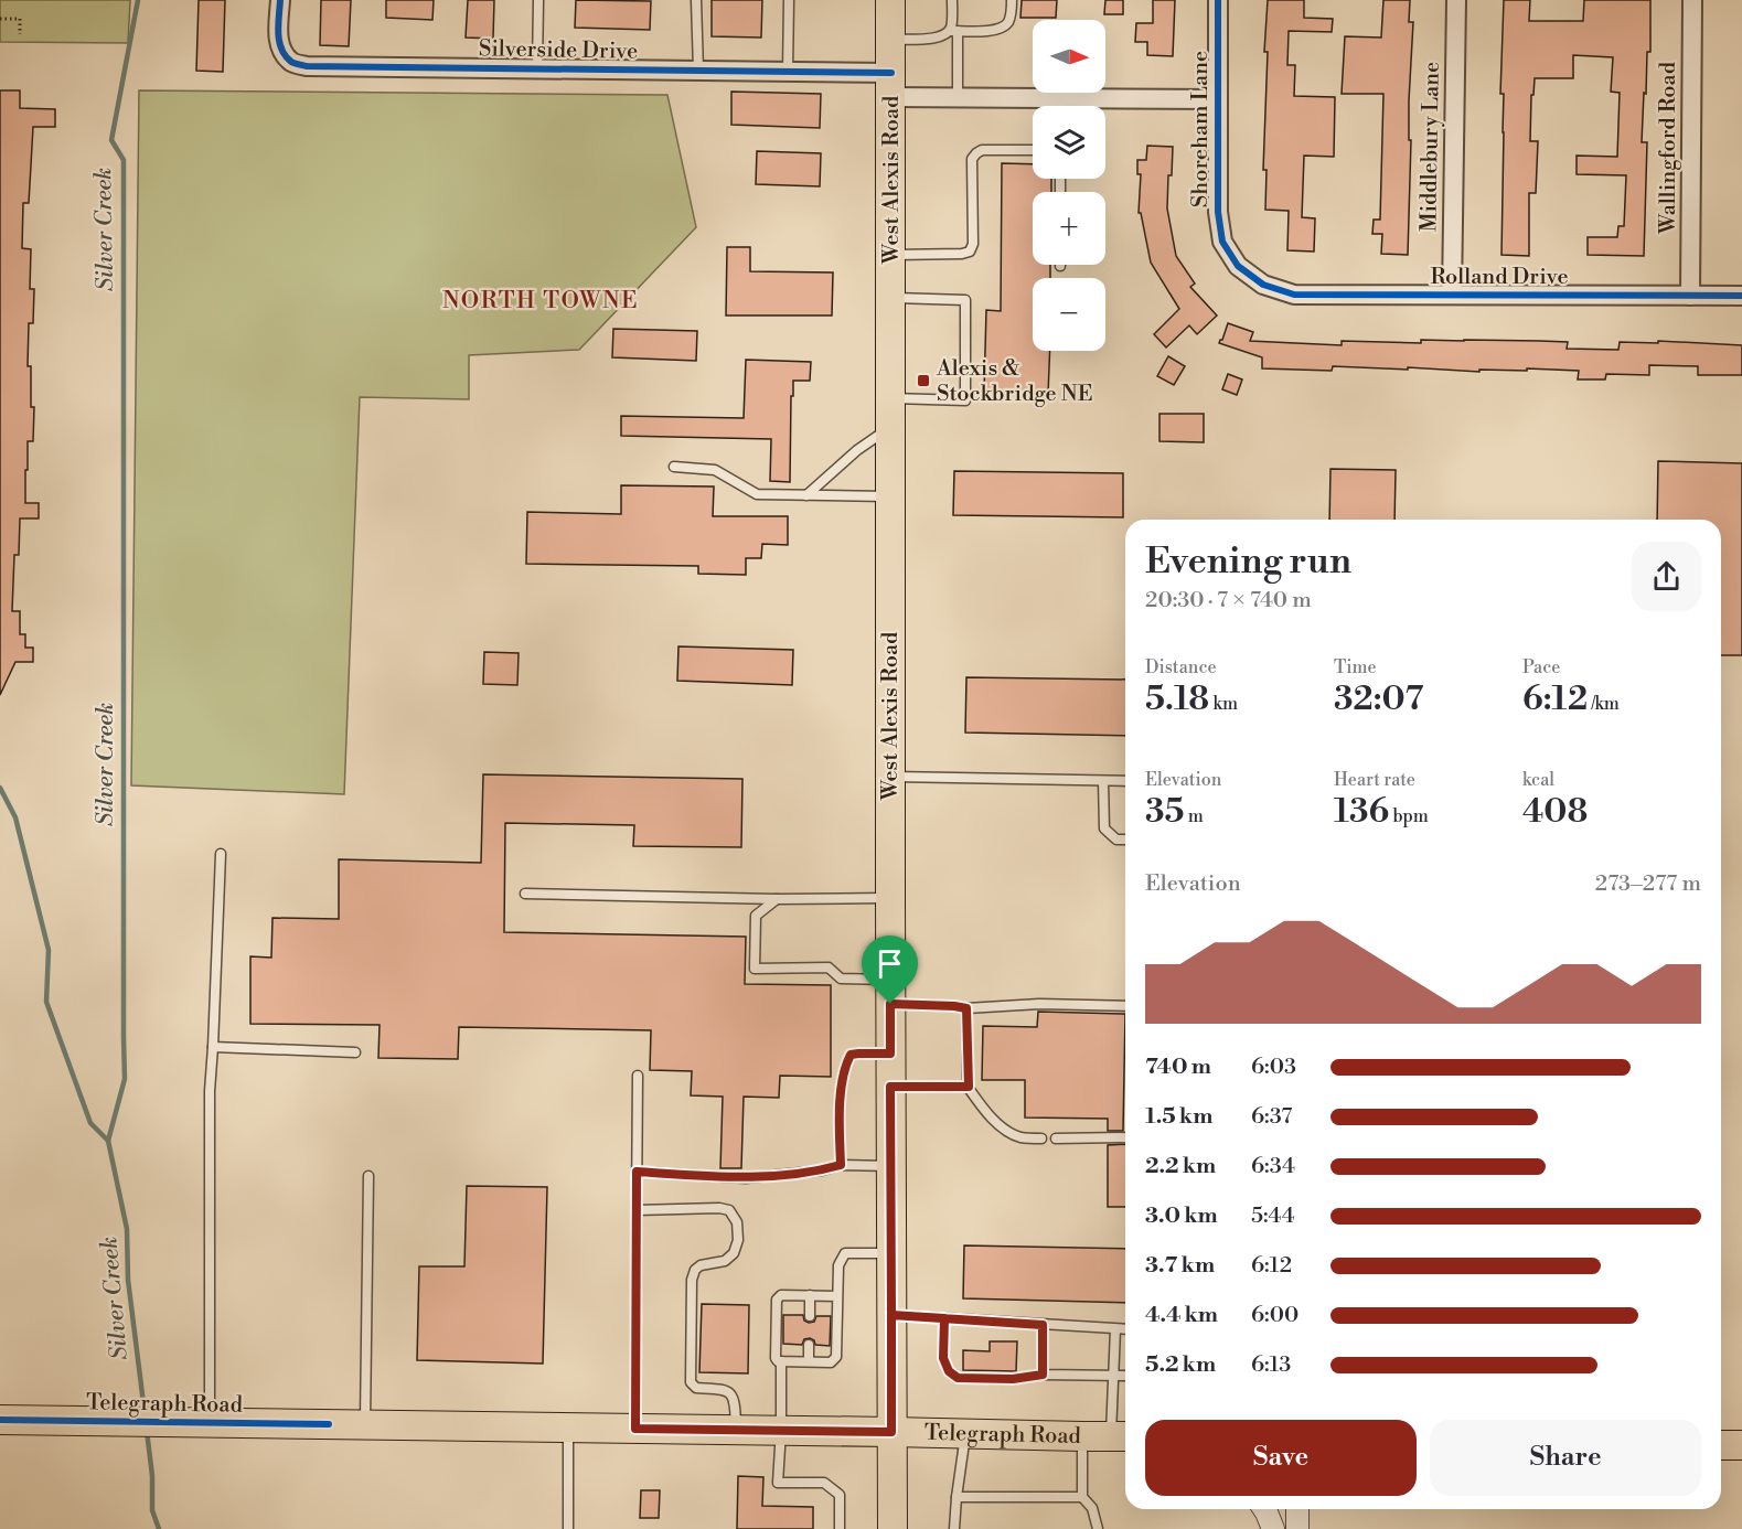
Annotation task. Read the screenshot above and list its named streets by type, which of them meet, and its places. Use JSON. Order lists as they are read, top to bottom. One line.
{"streets":{"main road":["West Alexis Road","Telegraph Road"],"street":["Silverside Drive","Shoreham Lane","Middlebury Lane","Wallingford Road","Rolland Drive"]},"crossings":[["Silverside Drive","Shoreham Lane"],["Silverside Drive","West Alexis Road"],["Shoreham Lane","Rolland Drive"],["Middlebury Lane","Rolland Drive"],["Wallingford Road","Rolland Drive"],["West Alexis Road","Telegraph Road"]],"districts":["NORTH TOWNE"],"water":["Silver Creek"],"places":{"transit":["Alexis & Stockbridge NE"]},"north":"right","page":{"map_buttons":["+","−"],"heading":["Evening run","20:30 · 7 × 740 m"],"stats":[["Distance","5.18 km"],["Time","32:07"],["Pace","6:12 /km"],["Elevation","35 m"],["Heart rate","136 bpm"],["kcal","408"]],"chart":["Elevation","273–277 m"],"list":[{"name":"740 m","note":"6:03"},{"name":"1.5 km","note":"6:37"},{"name":"2.2 km","note":"6:34"},{"name":"3.0 km","note":"5:44"},{"name":"3.7 km","note":"6:12"},{"name":"4.4 km","note":"6:00"},{"name":"5.2 km","note":"6:13"}],"buttons":["Save","Share"]}}
